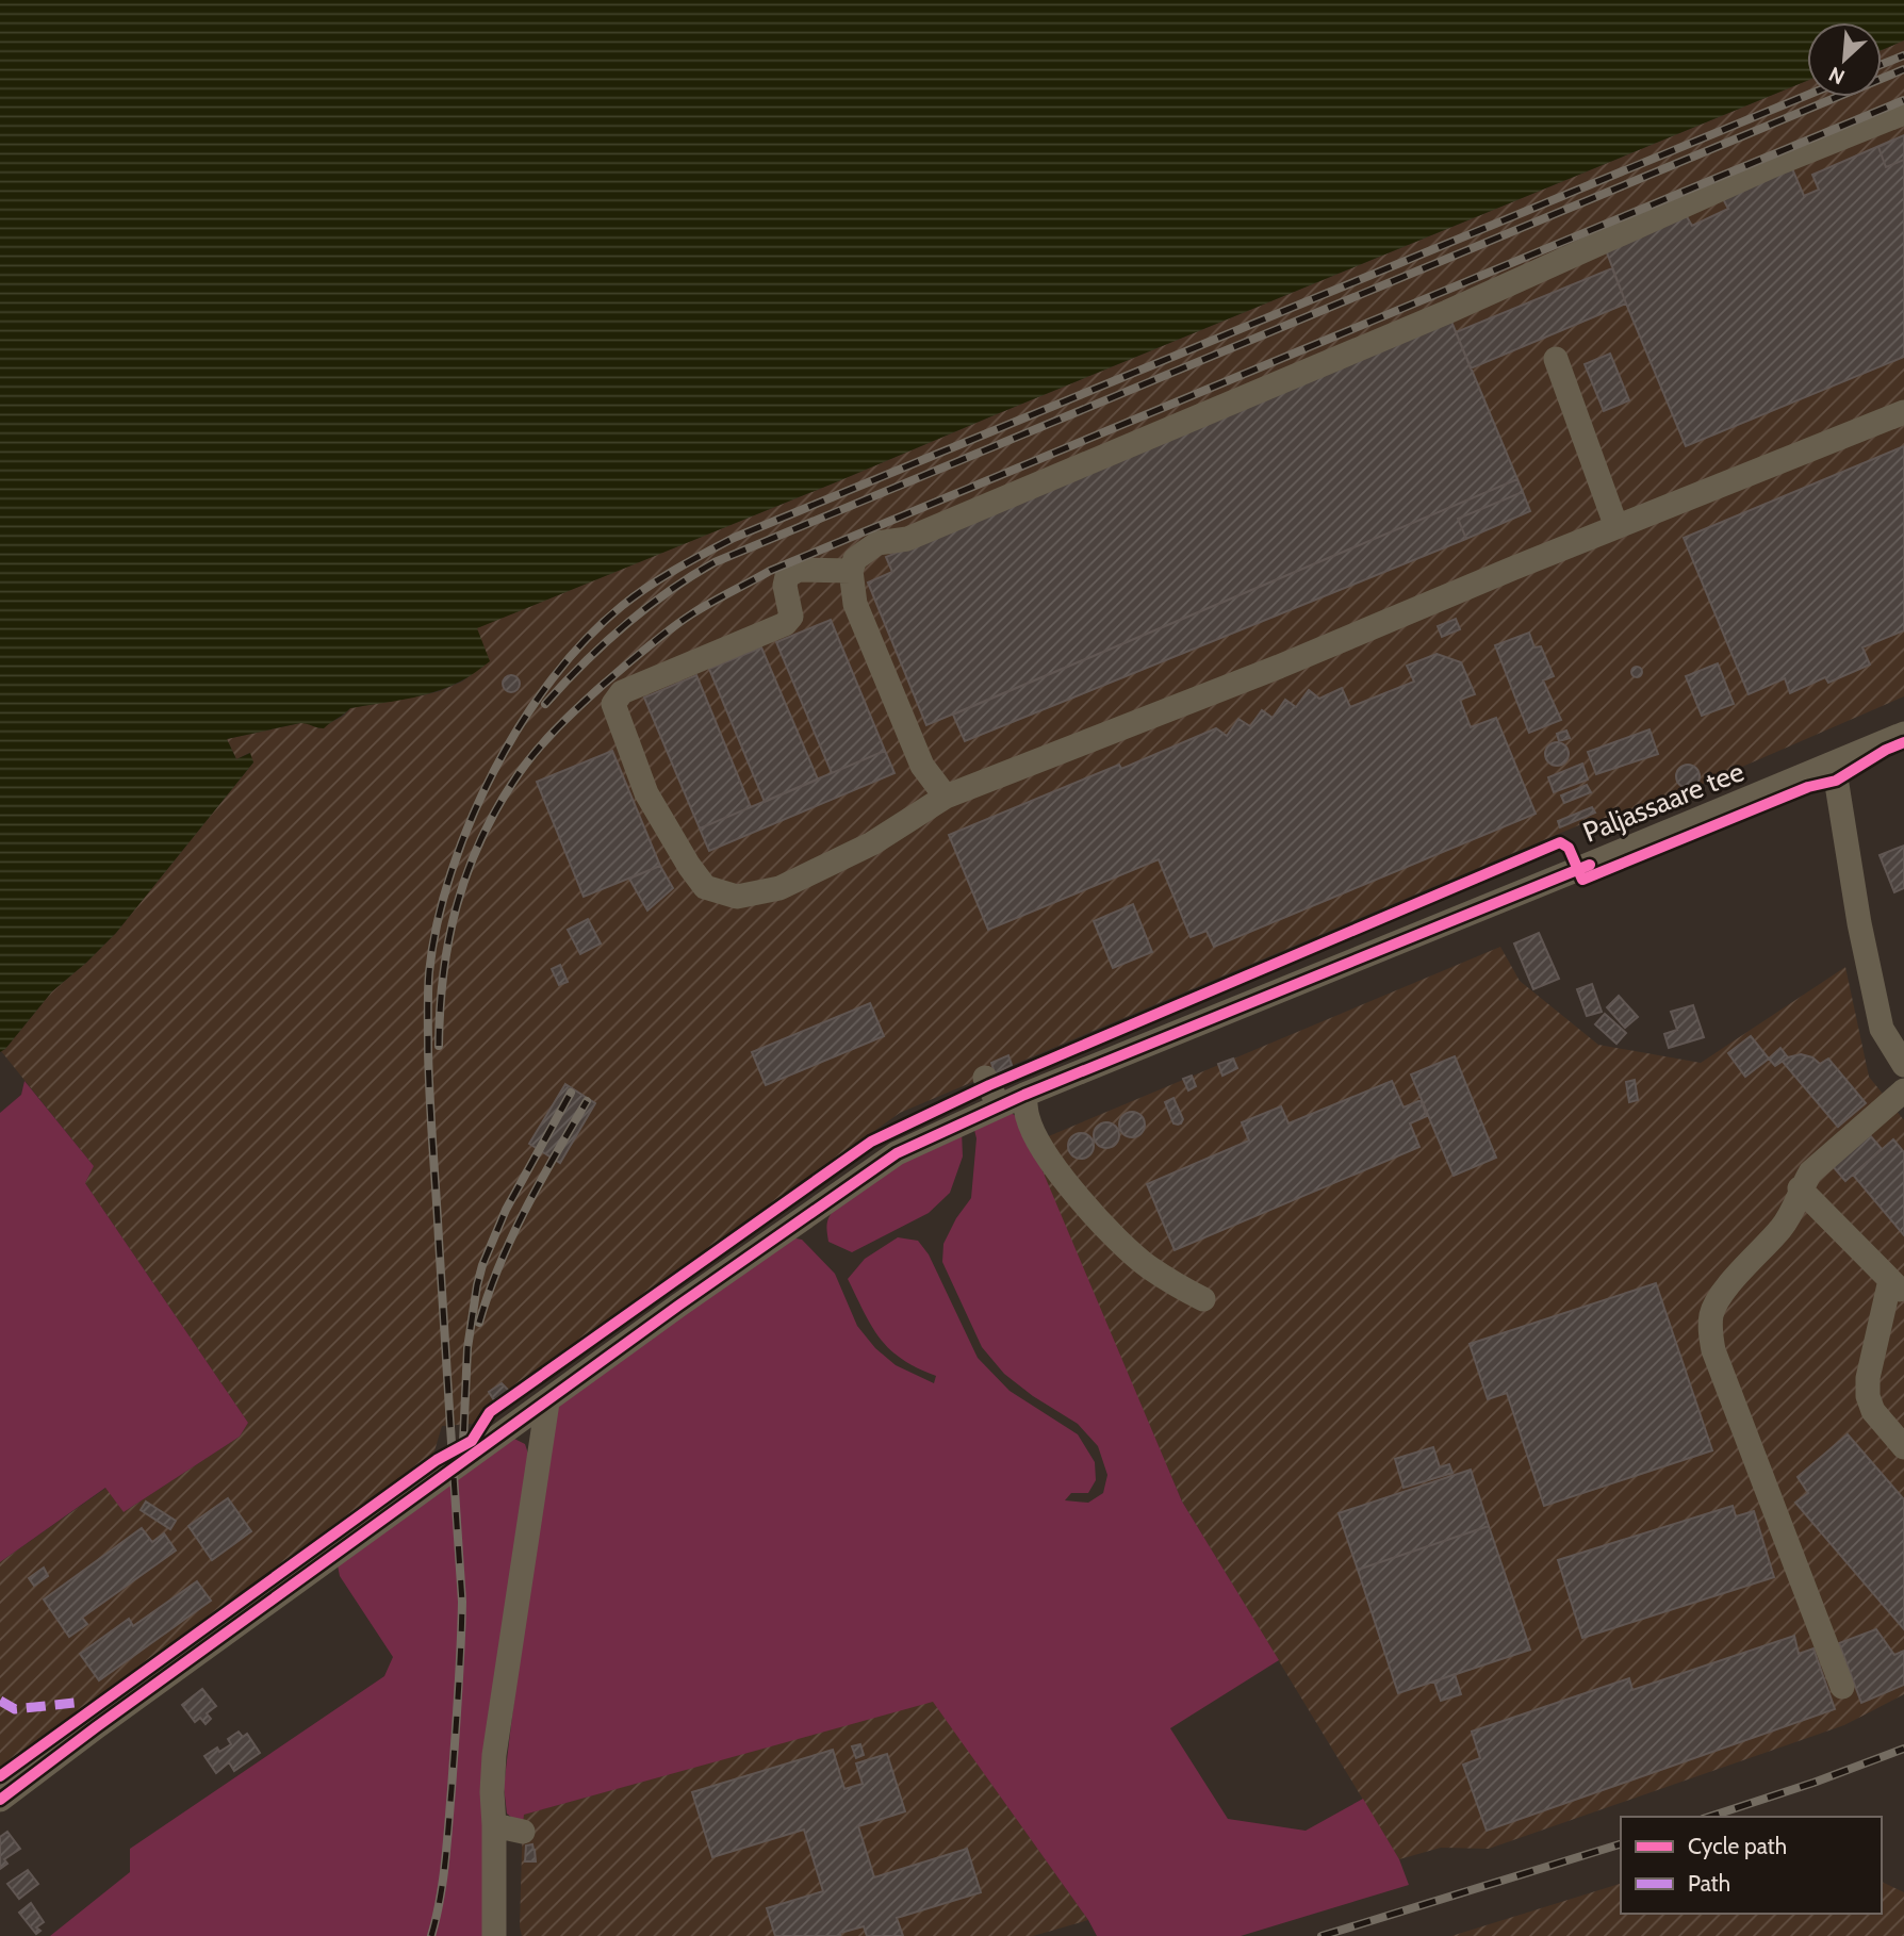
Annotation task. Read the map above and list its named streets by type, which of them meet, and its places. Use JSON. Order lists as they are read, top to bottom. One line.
{"streets":{"street":["Paljassaare tee"]},"legend":["Cycle path","Path"],"north":"bottom left"}
